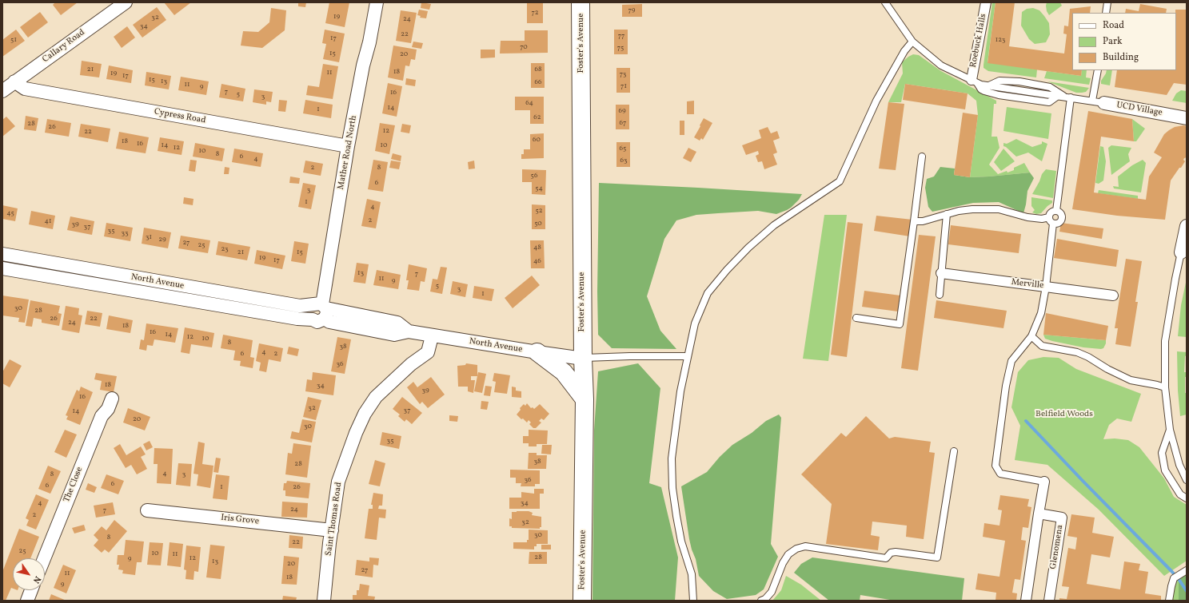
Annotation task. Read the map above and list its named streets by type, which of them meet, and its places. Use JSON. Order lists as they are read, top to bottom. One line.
{"streets":{"main road":["Foster's Avenue"],"street":["Roebuck Halls","Callary Road","UCD Village","Cypress Road","Mather Road North","North Avenue","Merville","The Close","Saint Thomas Road","Iris Grove","Glenomena"]},"crossings":[["Roebuck Halls","UCD Village"],["Foster's Avenue","North Avenue"],["Callary Road","Cypress Road"],["Cypress Road","Mather Road North"],["Mather Road North","North Avenue"],["North Avenue","Saint Thomas Road"],["Saint Thomas Road","Iris Grove"]],"parks":["Belfield Woods"],"house_numbers":["79","72","19","32","24","34","22","77","17","51","123","70","75","15","20","21","68","18","11","19","73","17","15","13","66","11","71","9","7","16","5","3","64","14","1","69","62","67","28","26","12","22","60","18","16","14","10","12","65","10","8","6","4","63","2","8","56","6","54","3","1","4","52","45","2","41","50","39","37","35","33","31","29","27","25","48","23","21","15","19","17","46","13","7","11","9","5","3","1","30","28","26","22","24","18","16","14","12","10","8","38","4","6","2","36","18","34","39","16","32","37","14","20","30","35","38","28","4","8","3","36","6","6","1","26","4","34","24","7","2","32","30","8","22","25","10","11","28","12","9","13","20","27","11","18","9"],"legend":["Road","Park","Building"],"north":"bottom right"}
